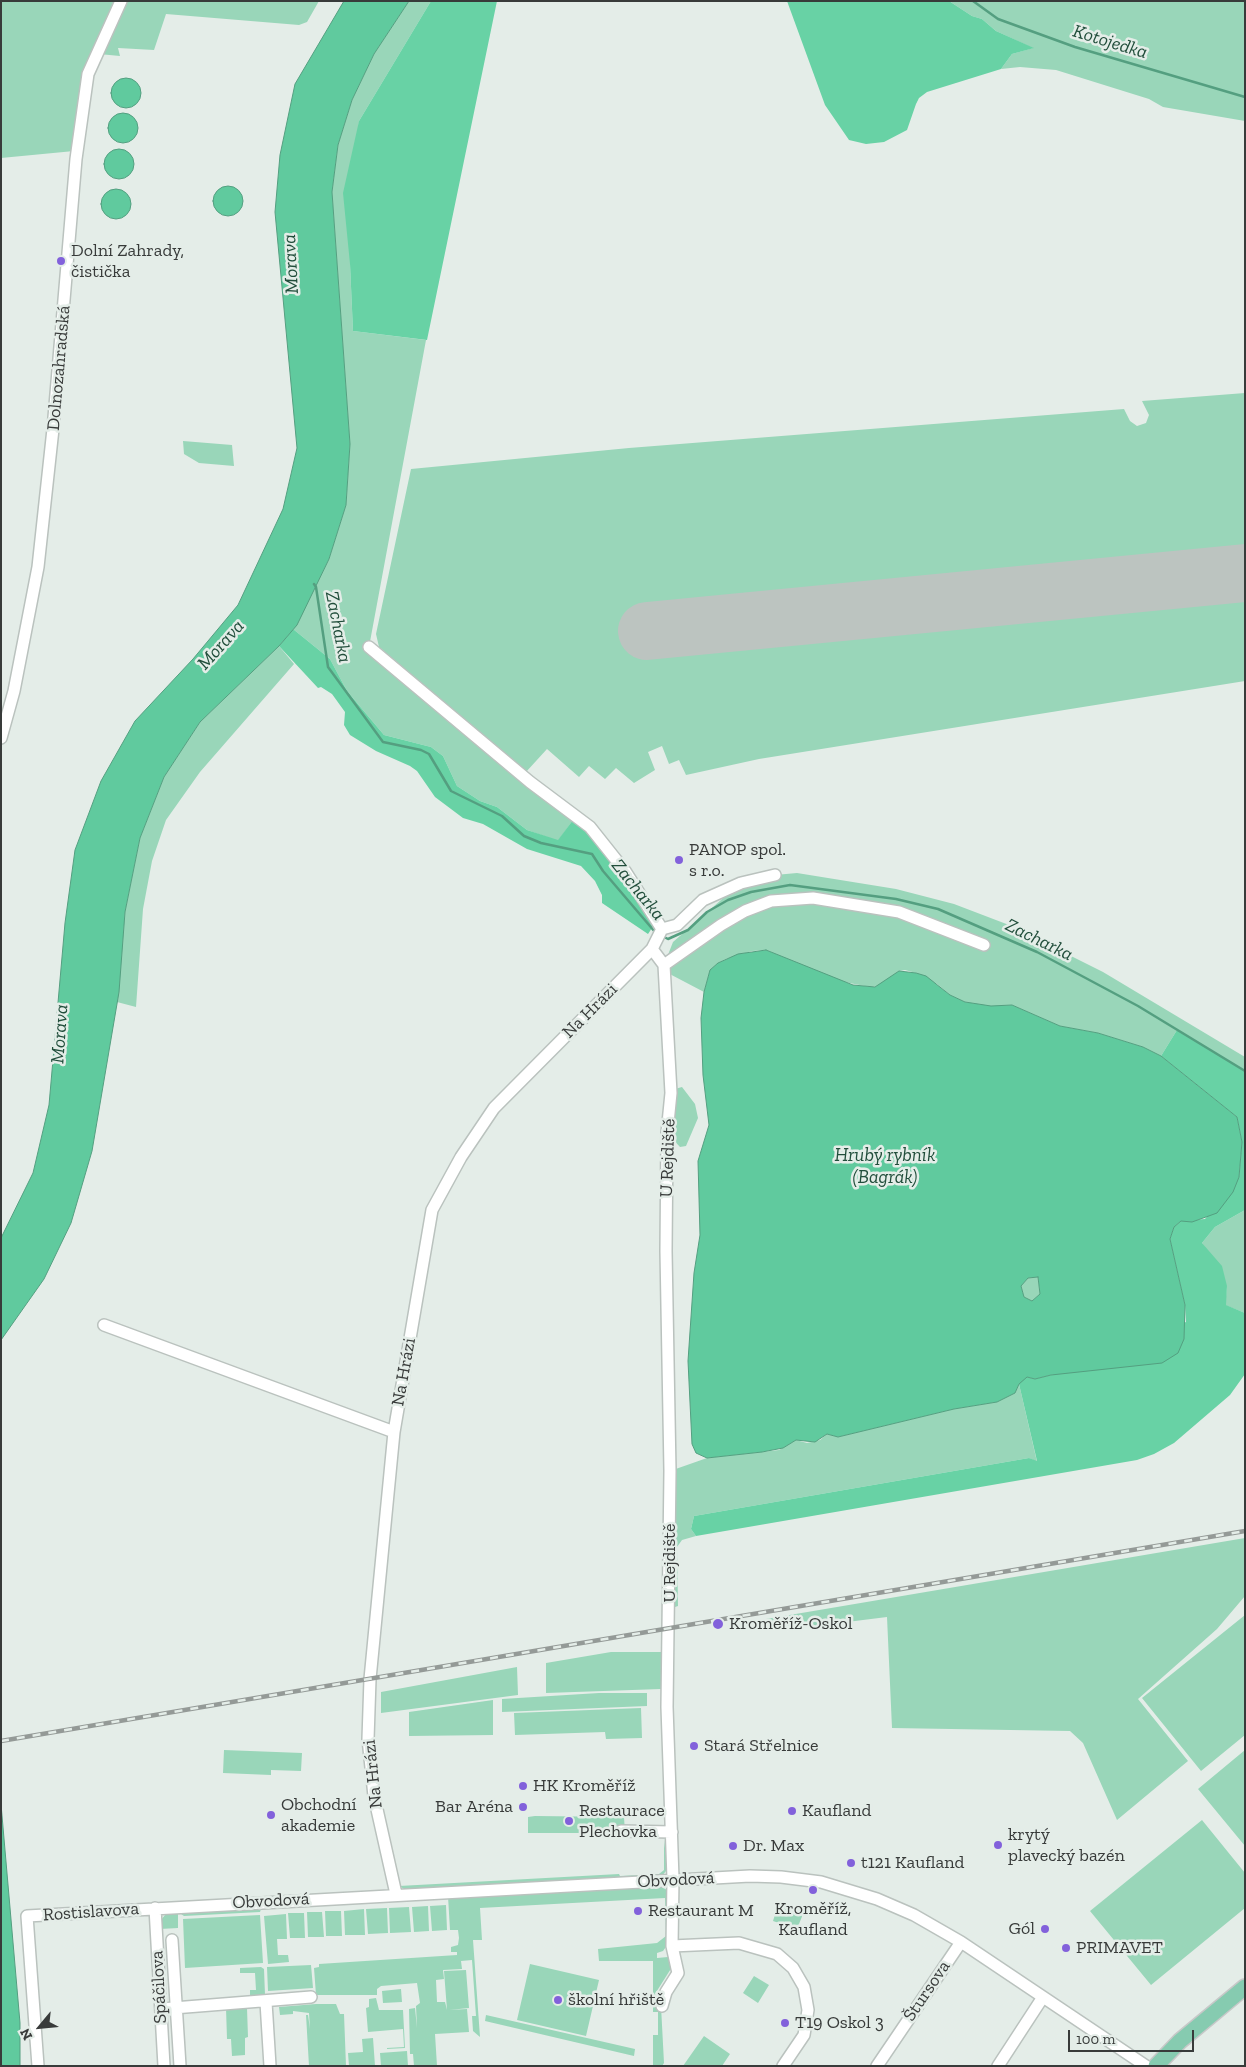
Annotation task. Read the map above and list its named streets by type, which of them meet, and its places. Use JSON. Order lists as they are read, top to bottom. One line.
{"streets":{"street":["Dolnozahradská","Na Hrázi","U Rejdiště","Obvodová","Rostislavova","Spáčilova","Štursova"]},"crossings":[["Na Hrázi","Obvodová"],["U Rejdiště","Obvodová"],["Obvodová","Rostislavova"],["Obvodová","Spáčilova"],["Obvodová","Štursova"],["Rostislavova","Spáčilova"]],"water":["Kotojedka","Morava","Zacharka","Hrubý rybník (Bagrák)"],"places":["Dolní Zahrady, čistička","PANOP spol. s r.o.","Kroměříž-Oskol","Stará Střelnice","HK Kroměříž","Bar Aréna","Kaufland","Obchodní akademie","Restaurace Plechovka","krytý plavecký bazén","Dr. Max","t121 Kaufland","Kroměříž, Kaufland","Restaurant M","Gól","PRIMAVET","školní hřiště","T19 Oskol 3"],"scale_bar":"100 m","north":"bottom left"}
